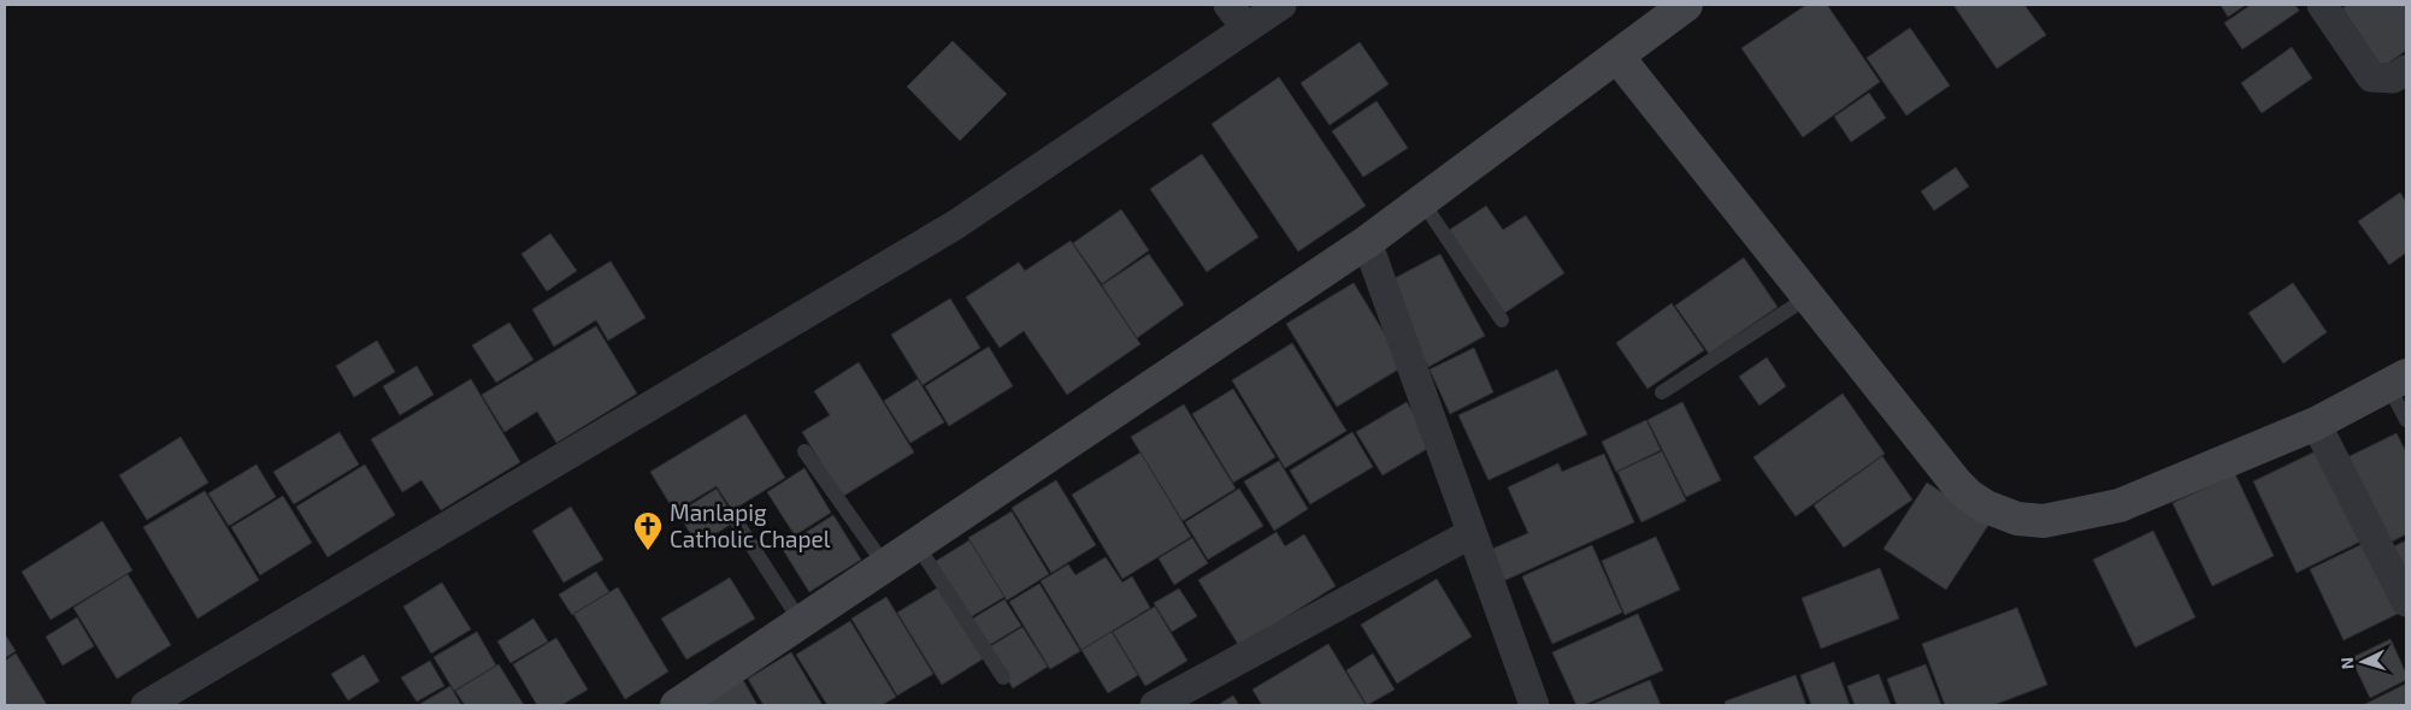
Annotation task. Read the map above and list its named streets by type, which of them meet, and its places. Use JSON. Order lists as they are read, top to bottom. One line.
{"places":{"church":["Manlapig Catholic Chapel"]},"north":"left"}
